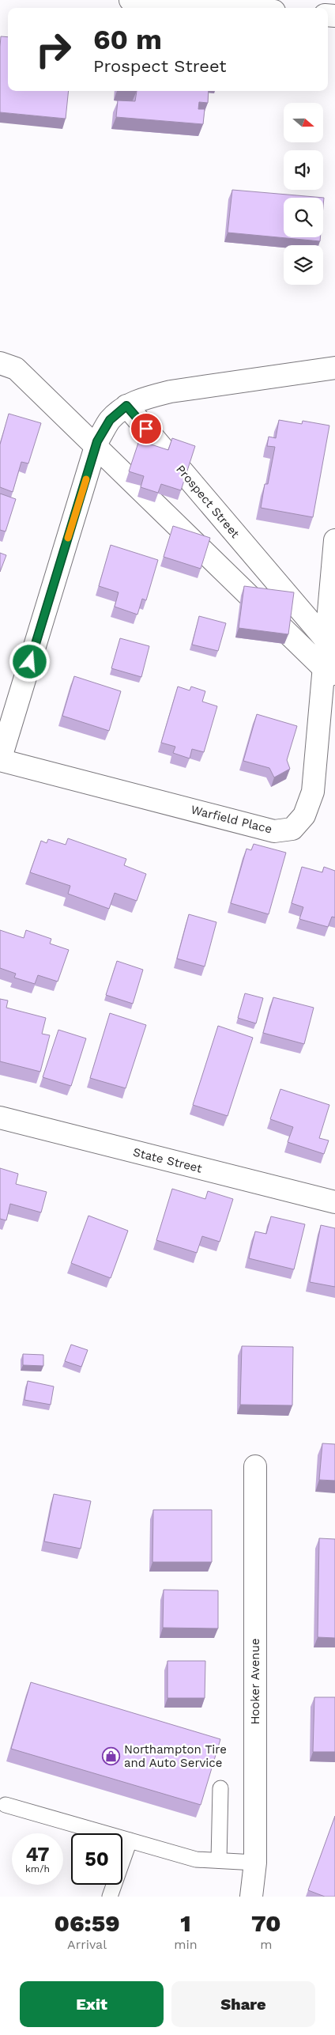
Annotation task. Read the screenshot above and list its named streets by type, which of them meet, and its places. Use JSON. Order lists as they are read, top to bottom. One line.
{"streets":{"street":["Prospect Street","Warfield Place","State Street","Hooker Avenue"]},"places":{"shop":["Northampton Tire and Auto Service"]},"north":"right","page":{"turn":["60 m","Prospect Street"],"speed":"47 km/h","limit":"50","eta":["06:59","Arrival","1","min","70","m"],"buttons":["Exit","Share"]}}
